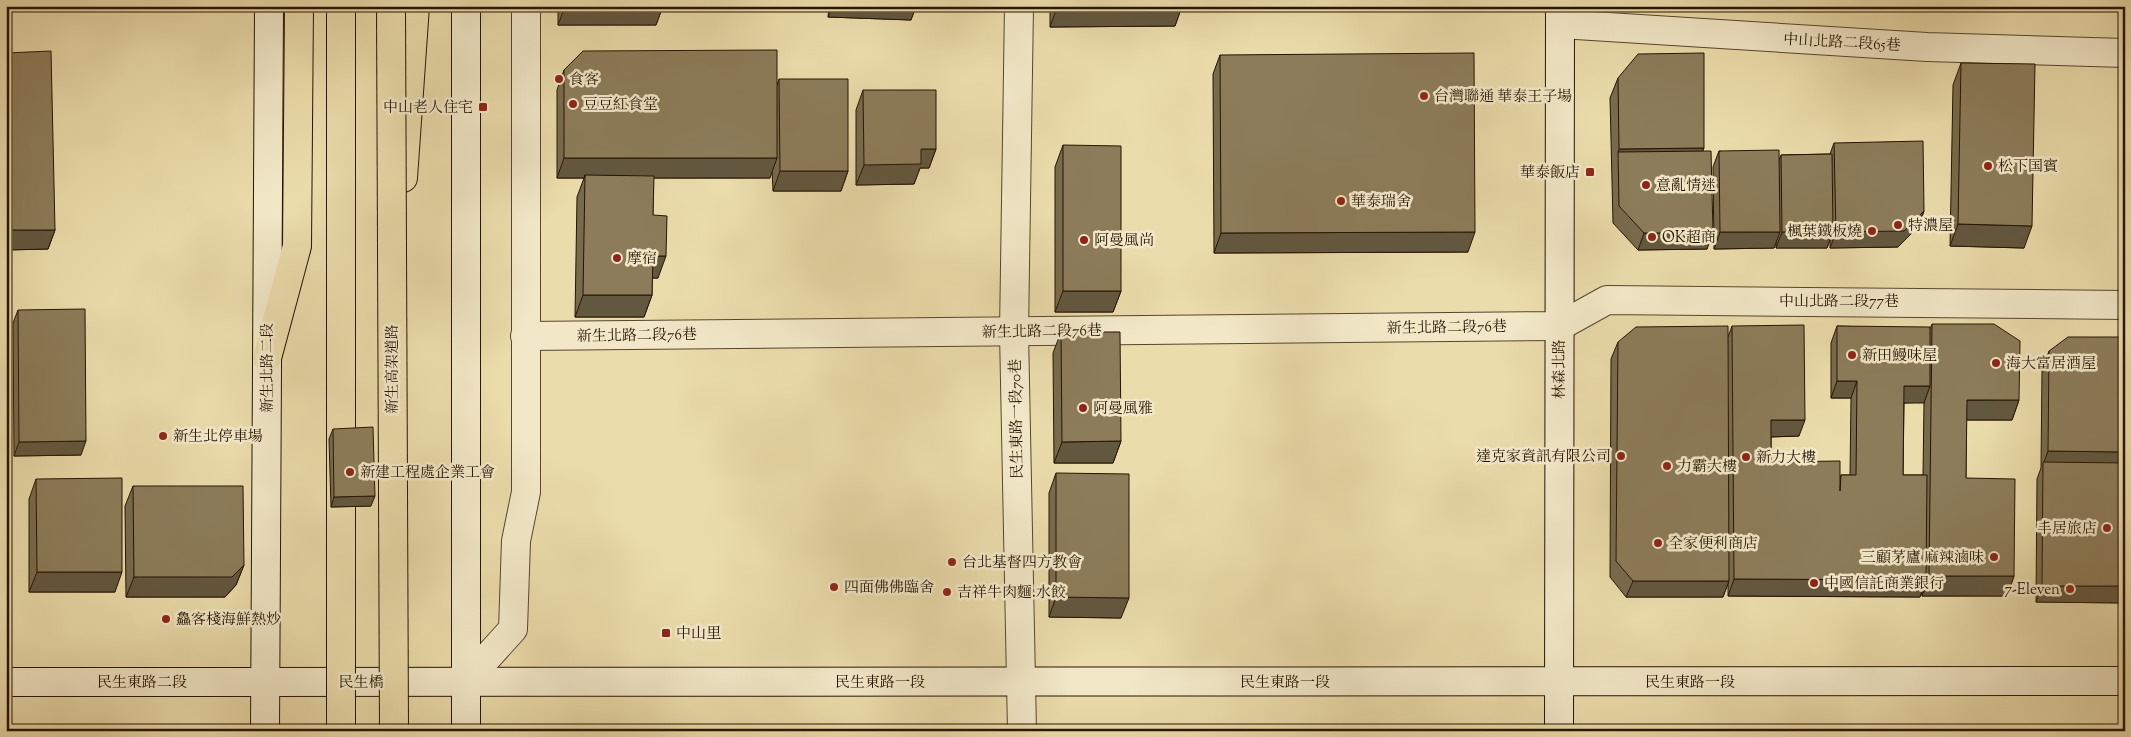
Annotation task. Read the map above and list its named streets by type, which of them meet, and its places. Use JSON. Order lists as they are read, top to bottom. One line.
{"streets":{"highway":["新生高架道路"],"street":["中山北路二段65巷","中山北路二段77巷","新生北路二段76巷","新生北路二段","林森北路","民生東路一段70巷","民生東路二段","民生橋","民生東路一段"]},"crossings":[["中山北路二段65巷","林森北路"],["中山北路二段77巷","新生北路二段76巷"],["中山北路二段77巷","林森北路"],["新生北路二段76巷","林森北路"],["新生北路二段76巷","民生東路一段70巷"],["新生北路二段","民生東路二段"],["新生北路二段","民生橋"],["林森北路","民生東路一段"],["民生東路一段70巷","民生東路一段"],["民生東路二段","民生橋"],["民生橋","民生東路一段"]],"places":{"other":["食客","台灣聯通 華泰王子場","豆豆紅食堂","松下国賓","意亂情迷","華泰瑞舍","特濃屋","楓葉鐵板燒","OK超商","阿曼風尚","摩宿","新田鰻味屋","海大富居酒屋","阿曼風雅","新生北停車場","達克家資訊有限公司","新力大樓","力霸大樓","新建工程處企業工會","丰居旅店","全家便利商店","三顧茅廬 麻辣滷味","台北基督四方教會","中國信託商業銀行","四面佛佛臨舍","7-Eleven","吉祥牛肉麵.水餃","鱻客棧海鮮熱炒"],"transit":["中山老人住宅","華泰飯店","中山里"]}}
